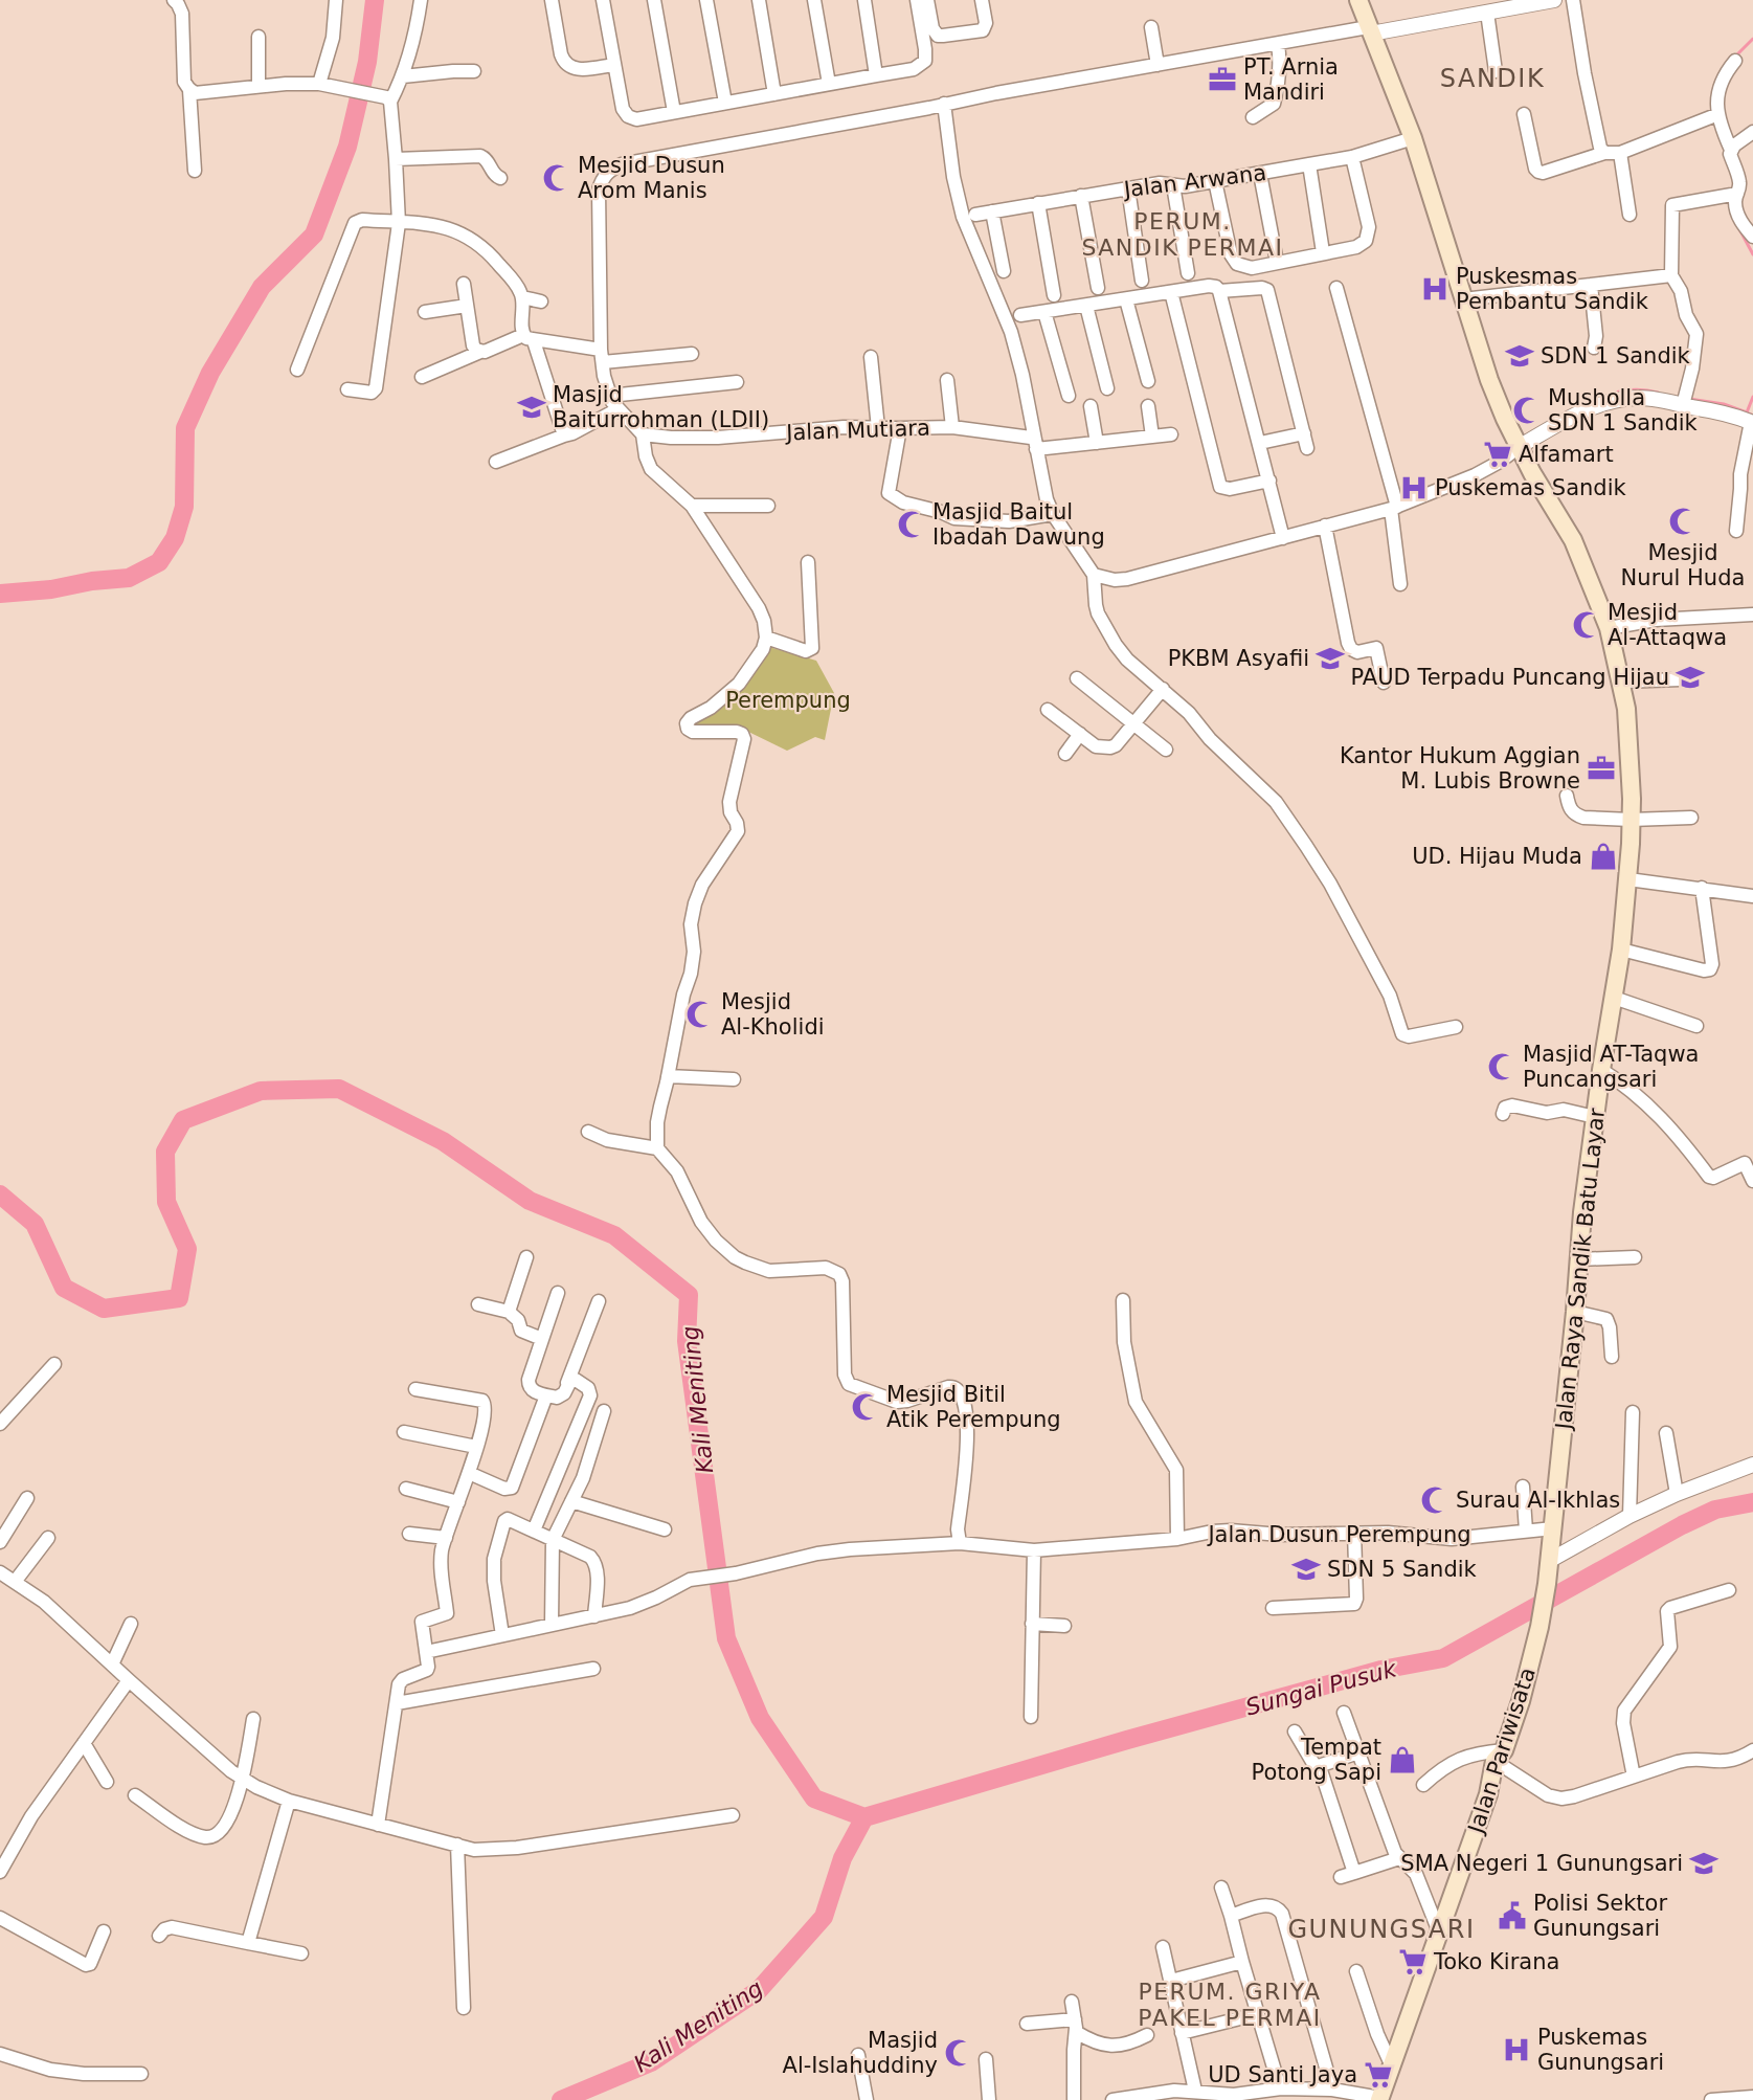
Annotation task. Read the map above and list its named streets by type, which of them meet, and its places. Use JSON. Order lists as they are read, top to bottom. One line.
{"streets":{"main road":["Jalan Raya Sandik Batu Layar","Jalan Pariwisata"],"street":["Jalan Arwana","Jalan Mutiara","Jalan Dusun Perempung"]},"crossings":[["Jalan Arwana","Jalan Raya Sandik Batu Layar"],["Jalan Raya Sandik Batu Layar","Jalan Dusun Perempung"],["Jalan Raya Sandik Batu Layar","Jalan Pariwisata"]],"districts":["SANDIK","PERUM. SANDIK PERMAI","GUNUNGSARI","PERUM. GRIYA PAKEL PERMAI"],"water":["Kali Meniting","Sungai Pusuk"],"parks":["Perempung"],"places":{"office":["PT. Arnia Mandiri","Kantor Hukum Aggian M. Lubis Browne"],"mosque":["Mesjid Dusun Arom Manis","Musholla SDN 1 Sandik","Mesjid Nurul Huda","Masjid Baitul Ibadah Dawung","Mesjid Al-Attaqwa","Mesjid Al-Kholidi","Masjid AT-Taqwa Puncangsari","Mesjid Bitil Atik Perempung","Surau Al-Ikhlas","Masjid Al-Islahuddiny"],"hospital":["Puskesmas Pembantu Sandik","Puskemas Sandik","Puskemas Gunungsari"],"school or university":["SDN 1 Sandik","Masjid Baiturrohman (LDII)","PKBM Asyafii","PAUD Terpadu Puncang Hijau","SDN 5 Sandik","SMA Negeri 1 Gunungsari"],"supermarket":["Alfamart","Toko Kirana","UD Santi Jaya"],"shop":["UD. Hijau Muda","Tempat Potong Sapi"],"public building":["Polisi Sektor Gunungsari"]}}
